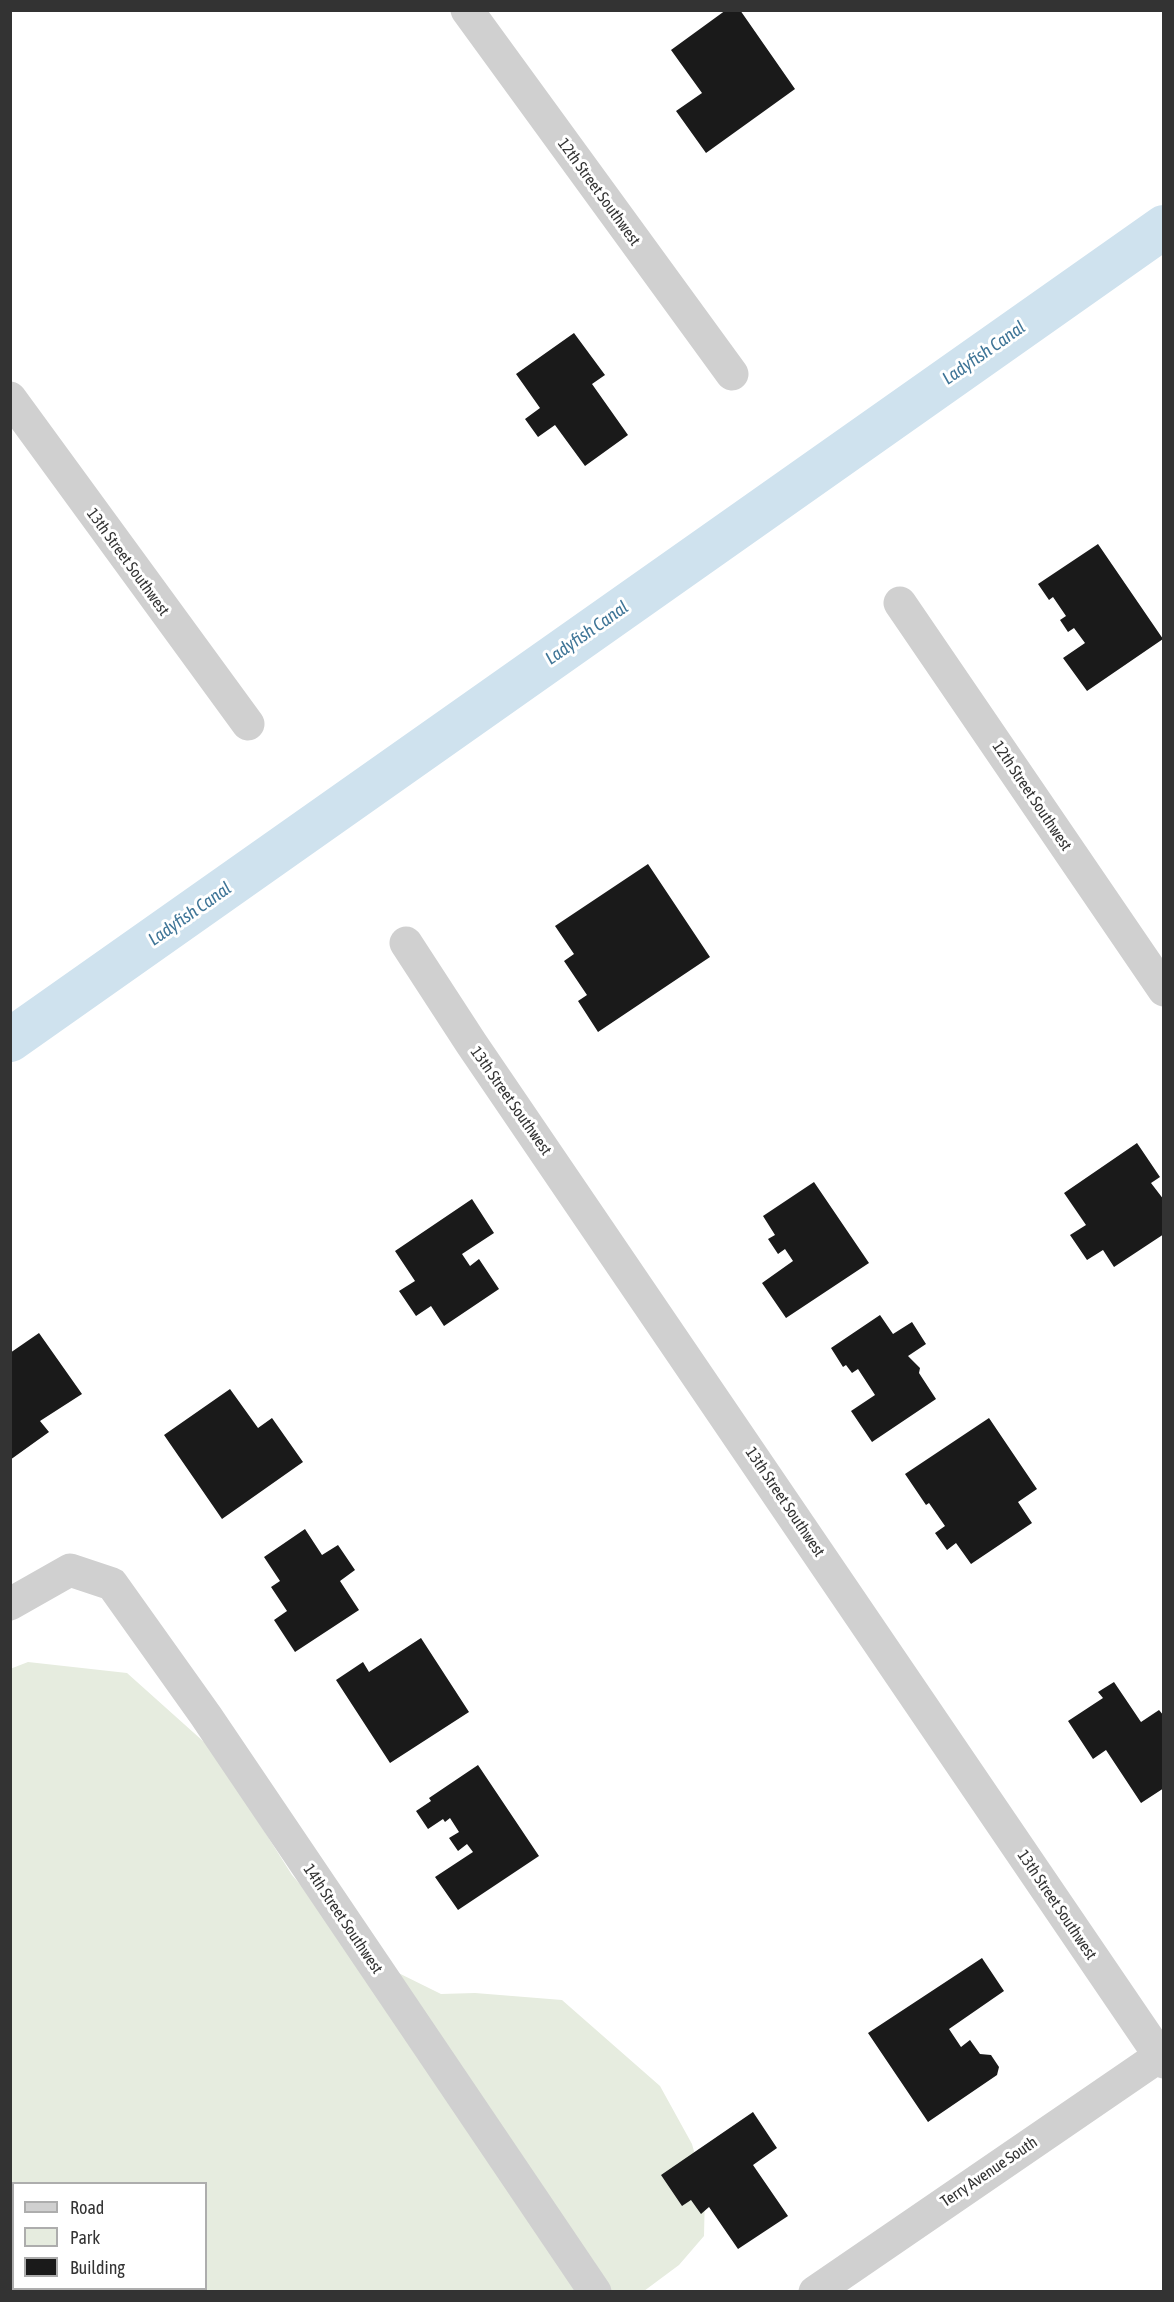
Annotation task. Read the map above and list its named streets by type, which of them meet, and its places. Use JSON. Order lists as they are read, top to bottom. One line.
{"streets":{"street":["12th Street Southwest","13th Street Southwest","14th Street Southwest","Terry Avenue South"]},"crossings":[["13th Street Southwest","Terry Avenue South"]],"water":["Ladyfish Canal"],"legend":["Road","Park","Building"]}
